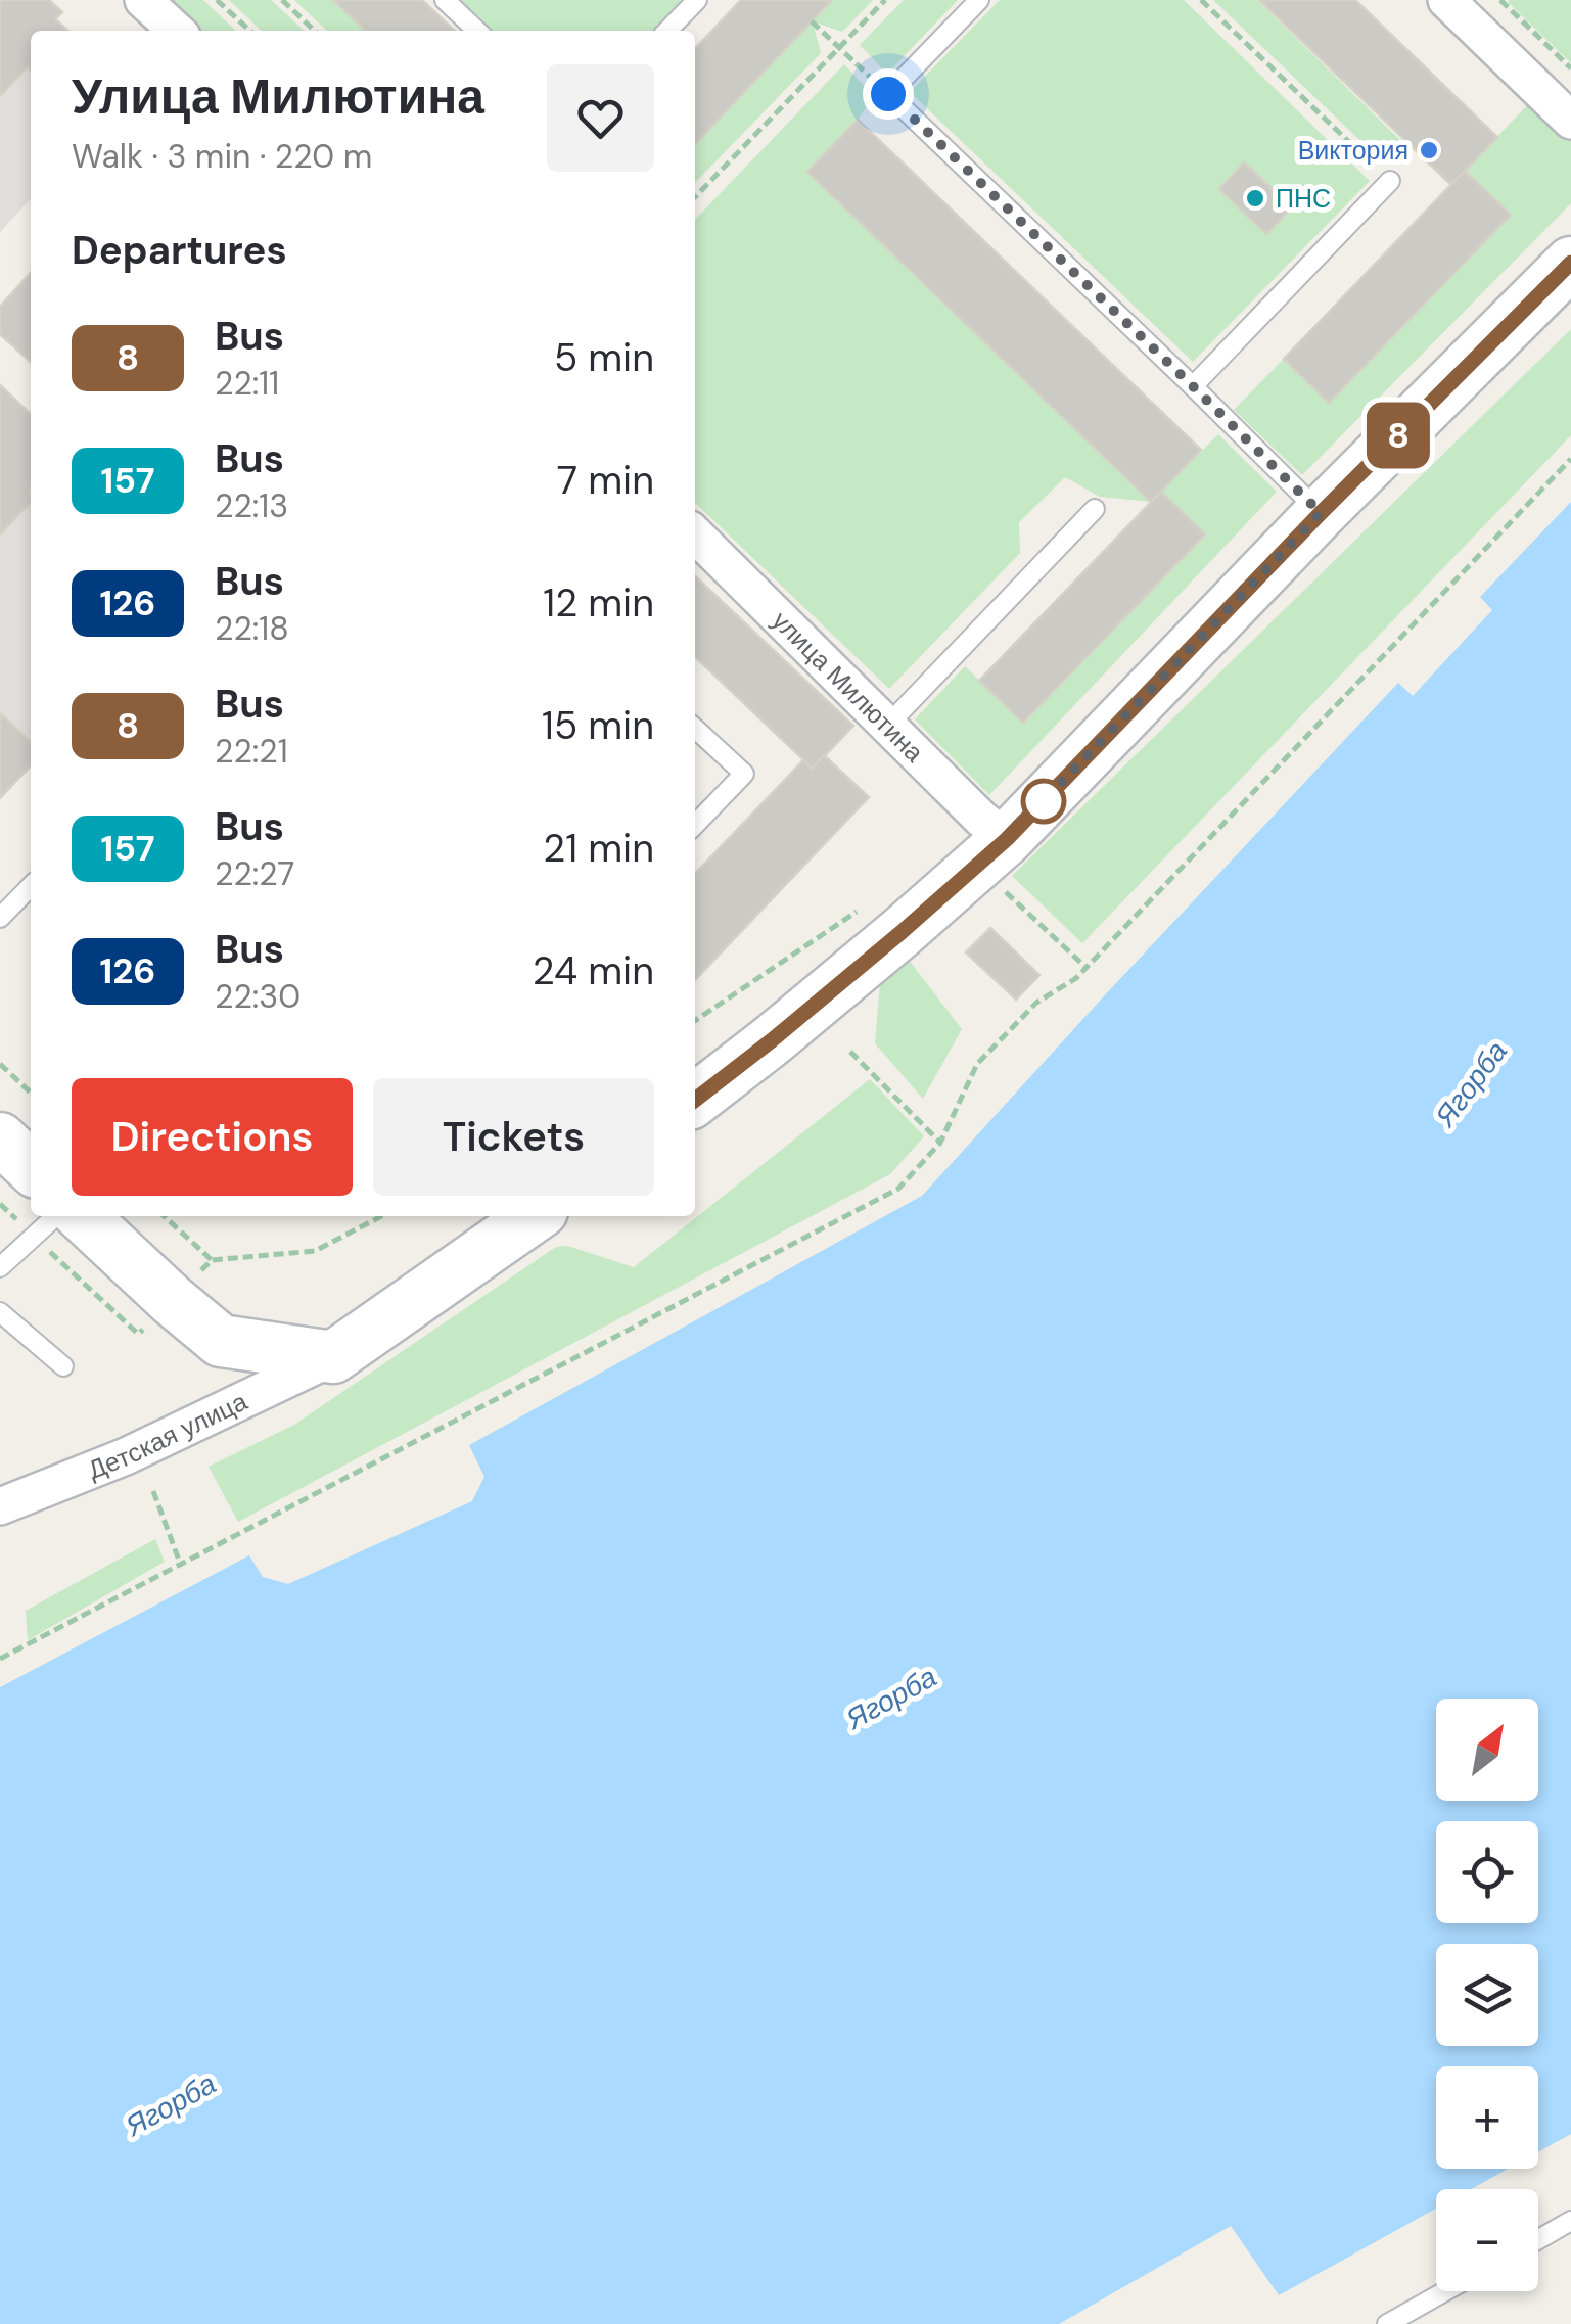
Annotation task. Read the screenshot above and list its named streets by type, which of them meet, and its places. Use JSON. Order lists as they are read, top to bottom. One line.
{"streets":{"street":["улица Милютина","Детская улица"]},"water":["Ягорба"],"places":["Виктория","ПНС"],"lines":["bus line 8"],"north":"top right","page":{"on_map":"8","heading":[["Улица Милютина","Walk · 3 min · 220 m"],"Departures"],"list":[{"mark":"8","name":"Bus","note":"22:11","value":"5 min"},{"mark":"157","name":"Bus","note":"22:13","value":"7 min"},{"mark":"126","name":"Bus","note":"22:18","value":"12 min"},{"mark":"8","name":"Bus","note":"22:21","value":"15 min"},{"mark":"157","name":"Bus","note":"22:27","value":"21 min"},{"mark":"126","name":"Bus","note":"22:30","value":"24 min"}],"buttons":["Directions","Tickets"],"map_buttons":["+","−"]}}
